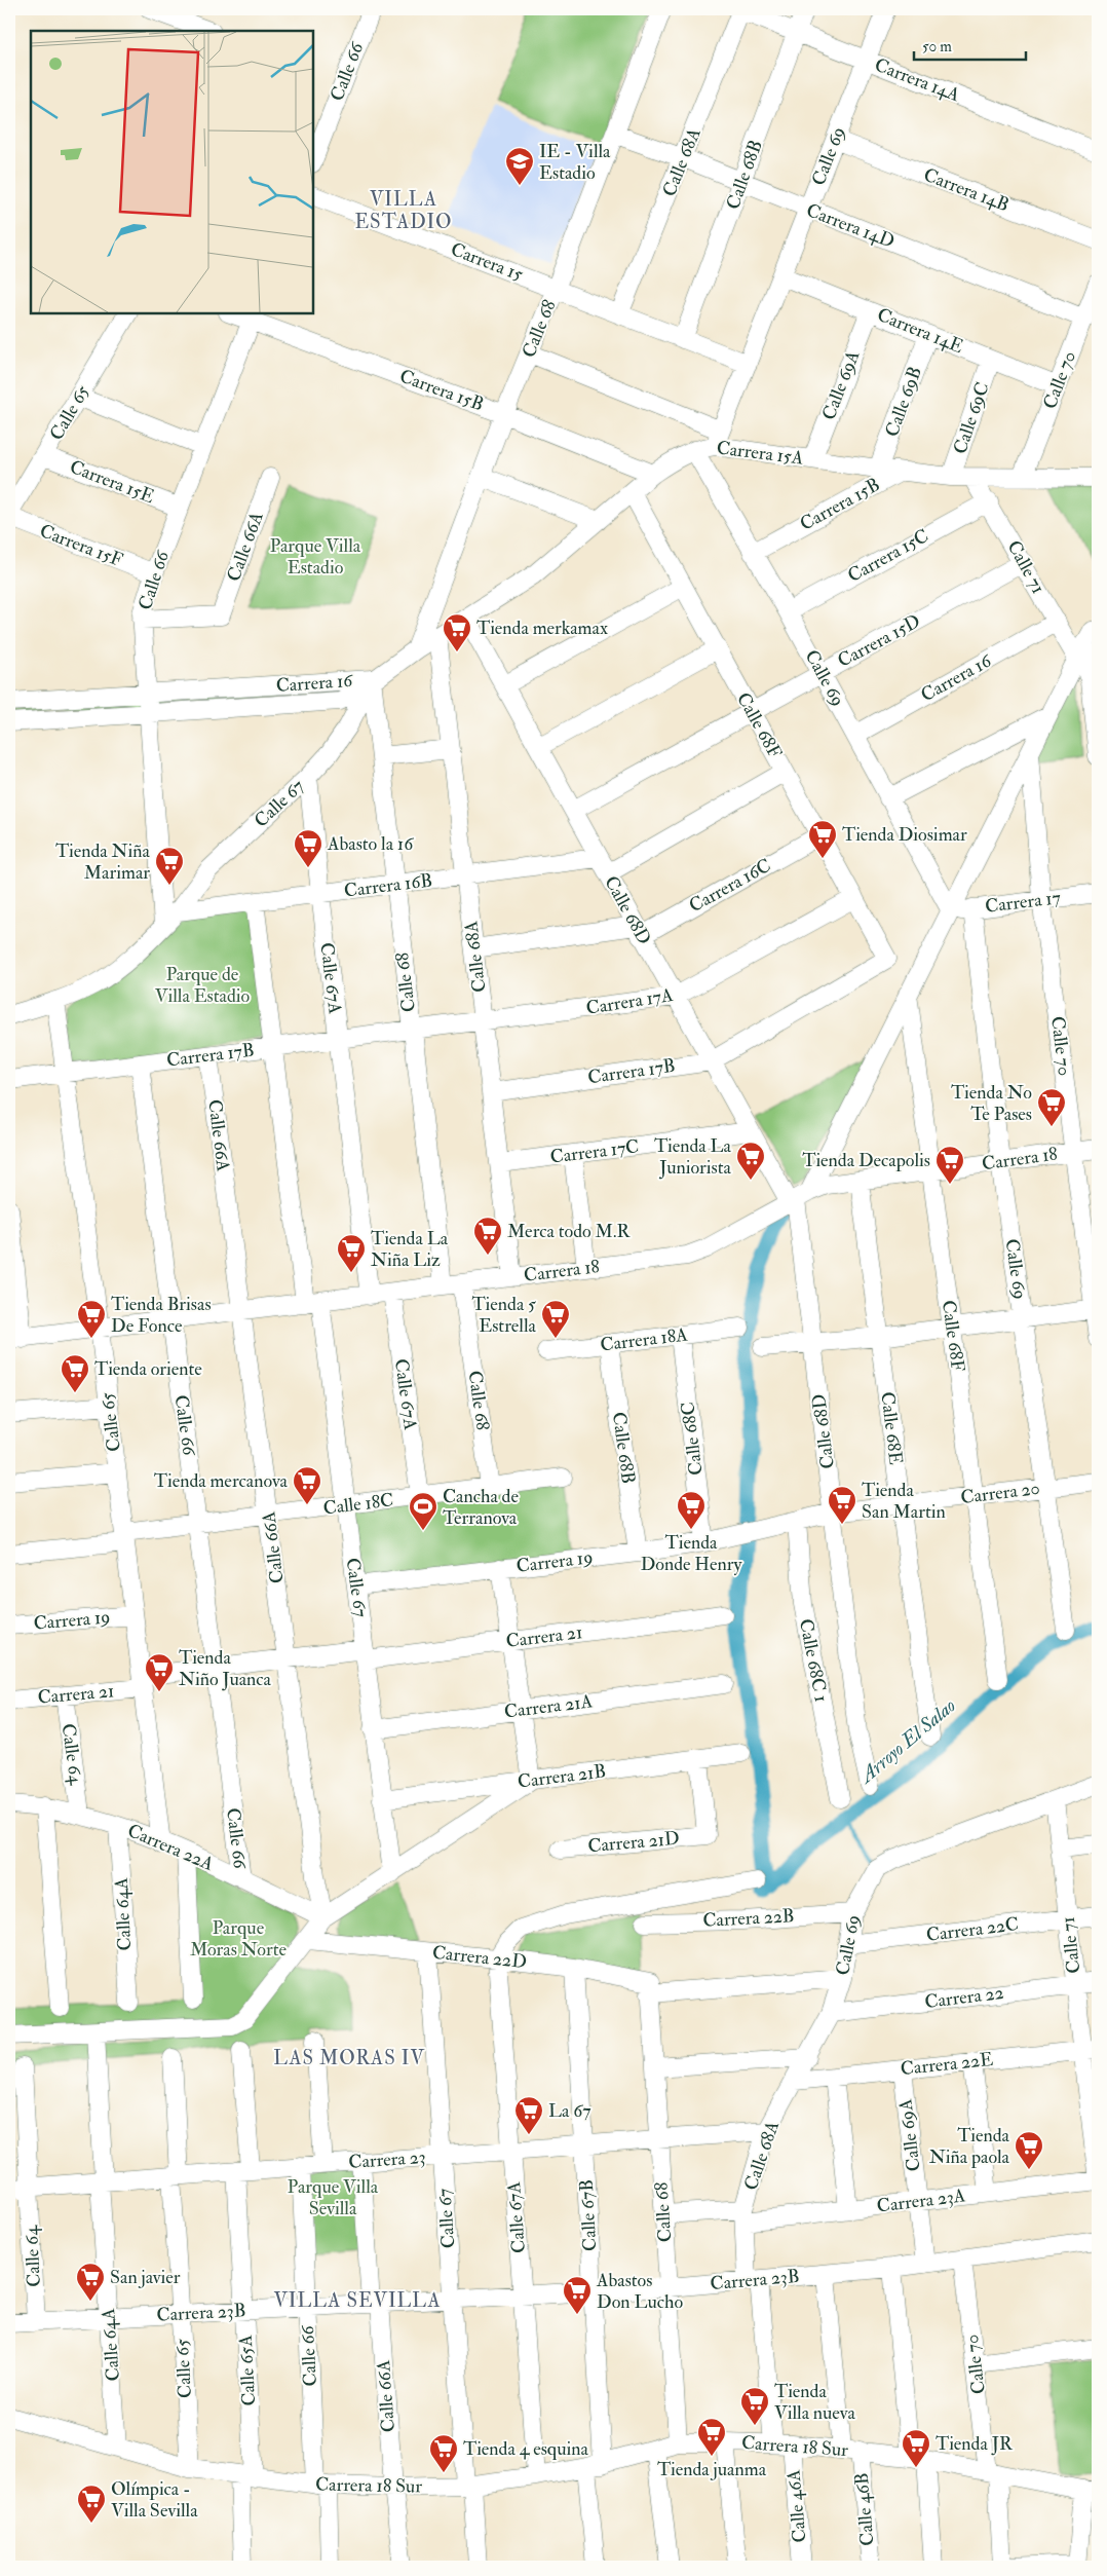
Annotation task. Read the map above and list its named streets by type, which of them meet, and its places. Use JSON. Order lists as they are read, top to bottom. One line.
{"streets":{"street":["Calle 66","Carrera 14A","Calle 69","Calle 68A","Calle 68B","Carrera 14B","Carrera 14D","Carrera 15","Calle 68","Carrera 14E","Calle 70","Calle 69A","Carrera 15B","Calle 69B","Calle 65","Calle 69C","Carrera 15A","Carrera 15E","Carrera 15F","Calle 66A","Carrera 15C","Calle 71","Carrera 15D","Carrera 16","Calle 68F","Calle 67","Carrera 16B","Carrera 16C","Carrera 17","Calle 68D","Calle 67A","Carrera 17A","Carrera 17B","Carrera 17C","Carrera 18","Carrera 18A","Calle 68E","Calle 68C","Carrera 20","Calle 18C","Carrera 19","Carrera 21","Calle 68C 1","Carrera 21A","Calle 64","Carrera 21B","Carrera 21D","Carrera 22A","Calle 64A","Carrera 22B","Carrera 22C","Carrera 22D","Carrera 22","Carrera 22E","Carrera 23","Carrera 23A","Calle 67B","Carrera 23B","Calle 65A","Carrera 18 Sur","Calle 46A","Calle 46B"]},"crossings":[["Calle 66","Carrera 15B"],["Calle 66","Carrera 15E"],["Calle 66","Carrera 15F"],["Calle 66","Calle 66A"],["Calle 66","Carrera 16"],["Calle 66","Carrera 17B"],["Calle 66","Carrera 18"],["Calle 66","Calle 18C"],["Calle 66","Carrera 21"],["Calle 66","Carrera 22A"],["Calle 66","Carrera 23"],["Calle 66","Carrera 23B"],["Calle 66","Carrera 18 Sur"],["Carrera 14A","Calle 69"],["Carrera 14A","Calle 68A"],["Carrera 14A","Calle 68B"],["Calle 69","Calle 68A"],["Calle 69","Carrera 14B"],["Calle 69","Carrera 14D"],["Calle 69","Carrera 15"],["Calle 69","Carrera 14E"],["Calle 69","Carrera 15B"],["Calle 69","Carrera 15A"],["Calle 69","Carrera 15C"],["Calle 69","Calle 71"],["Calle 69","Carrera 15D"],["Calle 69","Carrera 16"],["Calle 69","Carrera 17"],["Calle 69","Carrera 18"],["Calle 69","Carrera 20"],["Calle 69","Carrera 22B"],["Calle 69","Carrera 22C"],["Calle 69","Carrera 22D"],["Calle 69","Carrera 22"],["Calle 68A","Carrera 14D"],["Calle 68A","Carrera 15"],["Calle 68A","Carrera 15A"],["Calle 68A","Carrera 16B"],["Calle 68A","Carrera 16C"],["Calle 68A","Carrera 17A"],["Calle 68A","Carrera 17B"],["Calle 68A","Carrera 17C"],["Calle 68A","Carrera 18"],["Calle 68A","Carrera 22"],["Calle 68A","Carrera 22E"],["Calle 68A","Carrera 23"],["Calle 68A","Carrera 23A"],["Calle 68A","Carrera 23B"],["Calle 68A","Carrera 18 Sur"],["Calle 68B","Carrera 14D"],["Calle 68B","Carrera 15"],["Calle 68B","Carrera 18A"],["Calle 68B","Carrera 19"],["Carrera 14D","Calle 68"],["Carrera 14D","Calle 70"],["Carrera 15","Calle 68"],["Calle 68","Carrera 15B"],["Calle 68","Carrera 15A"],["Calle 68","Carrera 16"],["Calle 68","Carrera 16B"],["Calle 68","Carrera 17A"],["Calle 68","Carrera 17B"],["Calle 68","Carrera 18"],["Calle 68","Calle 18C"],["Calle 68","Carrera 22D"],["Calle 68","Carrera 23"],["Calle 68","Carrera 23A"],["Calle 68","Carrera 23B"],["Calle 68","Carrera 18 Sur"],["Carrera 14E","Calle 70"],["Carrera 14E","Calle 69A"],["Carrera 14E","Calle 69B"],["Carrera 14E","Calle 69C"],["Calle 70","Carrera 15A"],["Calle 70","Carrera 17"],["Calle 70","Carrera 18"],["Calle 70","Carrera 23B"],["Calle 70","Carrera 18 Sur"],["Calle 69A","Carrera 15A"],["Calle 69A","Carrera 22E"],["Calle 69A","Carrera 23A"],["Calle 69A","Carrera 23B"],["Carrera 15B","Carrera 15A"],["Calle 69B","Carrera 15A"],["Calle 65","Carrera 15E"],["Calle 65","Carrera 15F"],["Calle 65","Carrera 17B"],["Calle 65","Carrera 18"],["Calle 65","Calle 18C"],["Calle 65","Carrera 19"],["Calle 65","Carrera 21"],["Calle 65","Carrera 22A"],["Calle 65","Carrera 23"],["Calle 65","Carrera 23B"],["Calle 65","Carrera 18 Sur"],["Calle 69C","Carrera 15A"],["Carrera 15A","Calle 71"],["Carrera 15A","Carrera 16"],["Carrera 15A","Calle 68F"],["Carrera 15A","Calle 68D"],["Calle 66A","Carrera 17B"],["Calle 66A","Carrera 18"],["Calle 66A","Calle 18C"],["Calle 66A","Carrera 21"],["Calle 66A","Carrera 22A"],["Calle 66A","Carrera 23"],["Calle 66A","Carrera 23B"],["Calle 66A","Carrera 18 Sur"],["Carrera 15C","Calle 71"],["Calle 71","Carrera 15D"],["Calle 71","Carrera 16"],["Calle 71","Carrera 22C"],["Calle 71","Carrera 22"],["Calle 71","Carrera 22E"],["Calle 71","Carrera 23A"],["Carrera 15D","Calle 68F"],["Carrera 15D","Calle 68D"],["Calle 68F","Carrera 16C"],["Calle 68F","Calle 68D"],["Calle 68F","Carrera 17A"],["Calle 68F","Carrera 17B"],["Calle 68F","Carrera 18"],["Calle 68F","Carrera 20"],["Calle 67","Carrera 16B"],["Calle 67","Calle 67A"],["Calle 67","Carrera 18"],["Calle 67","Calle 18C"],["Calle 67","Carrera 19"],["Calle 67","Carrera 21"],["Calle 67","Carrera 21A"],["Calle 67","Carrera 21B"],["Calle 67","Carrera 22D"],["Calle 67","Carrera 23"],["Calle 67","Carrera 23B"],["Calle 67","Carrera 18 Sur"],["Carrera 16B","Calle 68D"],["Carrera 16B","Calle 67A"],["Carrera 16C","Calle 68D"],["Calle 68D","Carrera 17A"],["Calle 68D","Carrera 17B"],["Calle 68D","Carrera 17C"],["Calle 68D","Carrera 18"],["Calle 68D","Carrera 20"],["Calle 67A","Carrera 17B"],["Calle 67A","Carrera 18"],["Calle 67A","Calle 18C"],["Calle 67A","Carrera 22D"],["Calle 67A","Carrera 23"],["Calle 67A","Carrera 23B"],["Calle 67A","Carrera 18 Sur"],["Carrera 17A","Carrera 17B"],["Carrera 18","Calle 68E"],["Carrera 18A","Calle 68C"],["Calle 68E","Carrera 20"],["Calle 68C","Carrera 19"],["Carrera 20","Carrera 19"],["Carrera 20","Calle 68C 1"],["Carrera 21","Calle 64"],["Calle 64","Carrera 22A"],["Calle 64","Carrera 23"],["Calle 64","Carrera 23B"],["Carrera 21B","Carrera 21D"],["Carrera 22A","Calle 64A"],["Calle 64A","Carrera 23"],["Calle 64A","Carrera 23B"],["Calle 64A","Carrera 18 Sur"],["Carrera 22D","Calle 67B"],["Carrera 23","Calle 67B"],["Carrera 23","Calle 65A"],["Calle 67B","Carrera 23B"],["Calle 67B","Carrera 18 Sur"],["Carrera 23B","Calle 65A"],["Calle 65A","Carrera 18 Sur"],["Carrera 18 Sur","Calle 46A"],["Carrera 18 Sur","Calle 46B"]],"districts":["VILLA ESTADIO","LAS MORAS IV","VILLA SEVILLA"],"water":["Arroyo El Salao"],"parks":["Parque Villa Estadio","Parque de Villa Estadio","Parque Moras Norte","Parque Villa Sevilla"],"places":{"school or university":["IE - Villa Estadio"],"supermarket":["Tienda merkamax","Tienda Diosimar","Abasto la 16","Tienda Niña Marimar","Tienda No Te Pases","Tienda La Juniorista","Tienda Decapolis","Merca todo M.R","Tienda La Niña Liz","Tienda Brisas De Fonce","Tienda 5 Estrella","Tienda oriente","Tienda mercanova","Tienda San Martin","Tienda Donde Henry","Tienda Niño Juanca","La 67","Tienda Niña paola","San javier","Abastos Don Lucho","Tienda Villa nueva","Tienda juanma","Tienda JR","Tienda 4 esquina","Olímpica - Villa Sevilla"],"sports":["Cancha de Terranova"]},"scale_bar":"50 m"}
